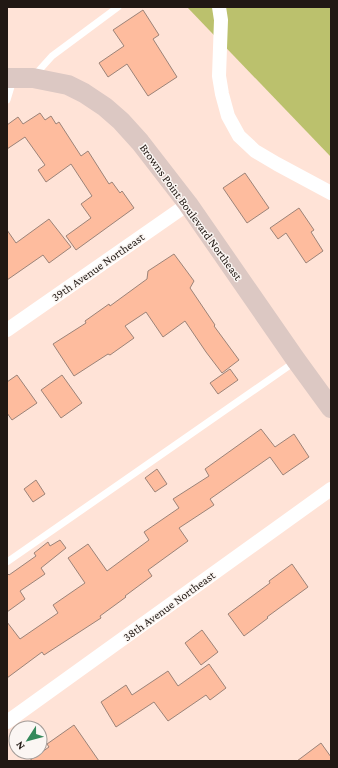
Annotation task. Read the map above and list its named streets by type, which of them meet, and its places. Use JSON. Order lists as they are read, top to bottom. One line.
{"streets":{"street":["Browns Point Boulevard Northeast","39th Avenue Northeast","38th Avenue Northeast"]},"crossings":[["Browns Point Boulevard Northeast","39th Avenue Northeast"]],"north":"bottom left"}
